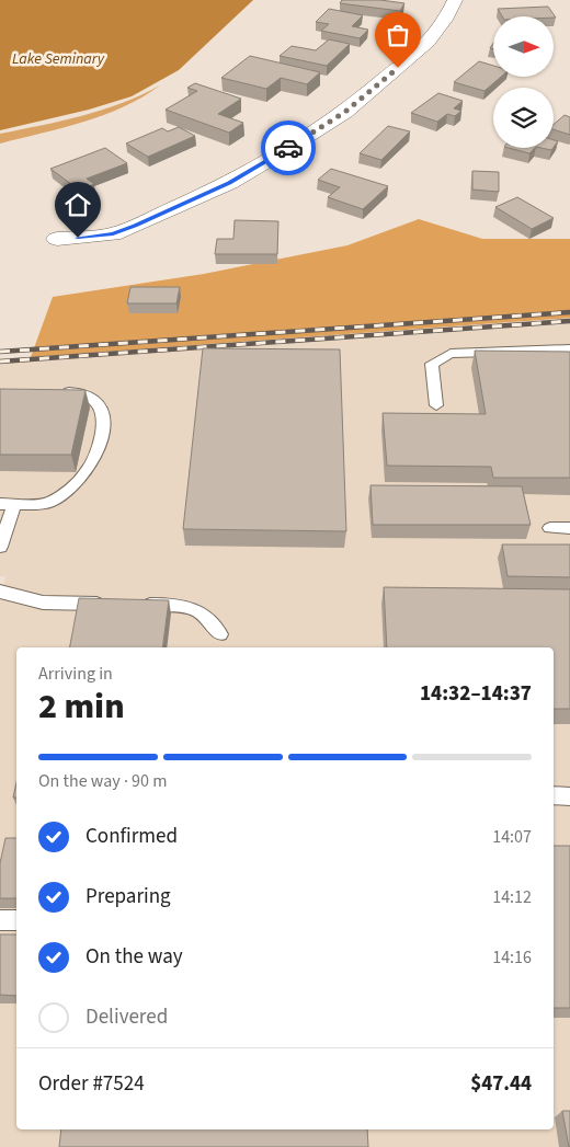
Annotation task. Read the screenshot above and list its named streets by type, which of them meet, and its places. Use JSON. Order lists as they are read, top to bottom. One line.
{"water":["Lake Seminary"],"north":"right","page":{"heading":["2 min","Arriving in","14:32–14:37"],"panel":["Order #7524","$47.44"],"bar":"On the way · 90 m","list":[["Confirmed","14:07"],["Preparing","14:12"],["On the way","14:16"],"Delivered"]}}
